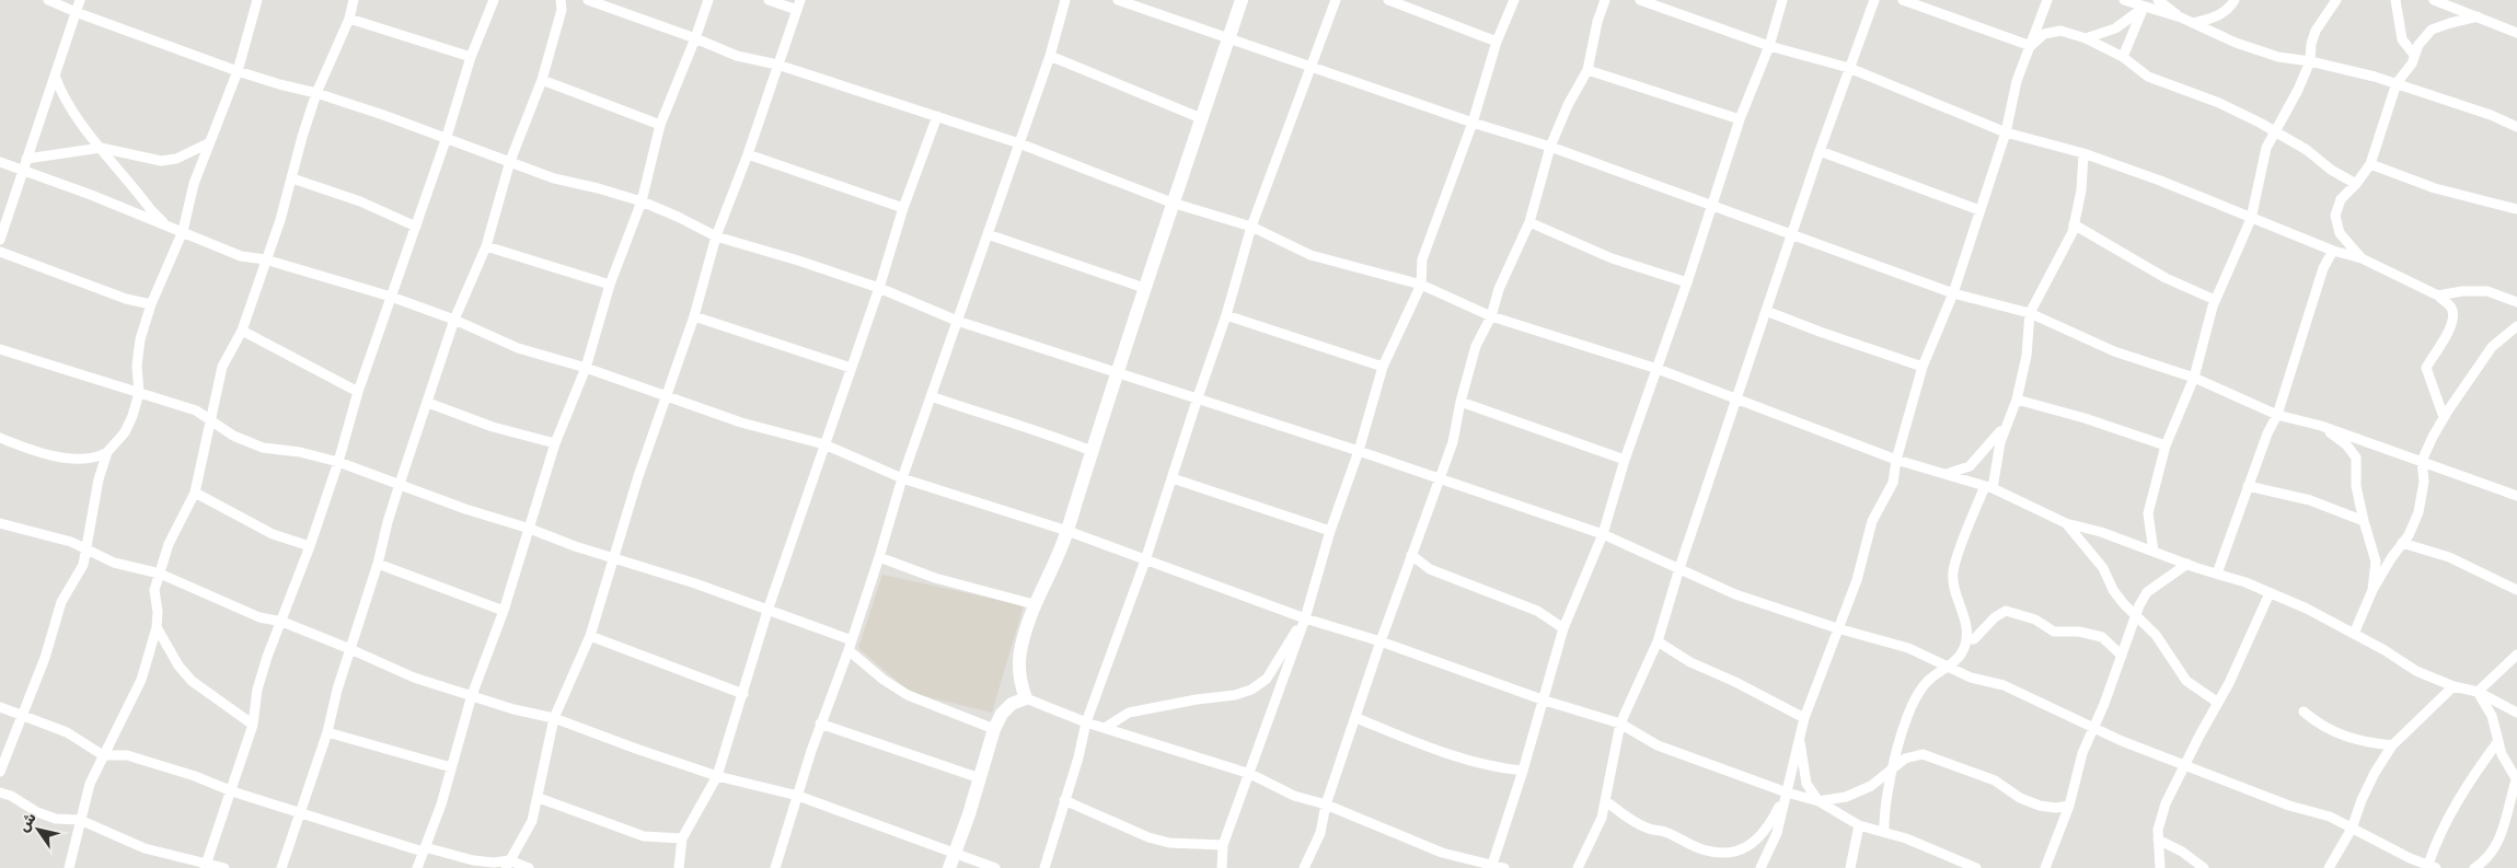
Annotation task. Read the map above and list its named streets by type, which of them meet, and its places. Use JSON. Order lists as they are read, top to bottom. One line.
{"north":"top left"}
